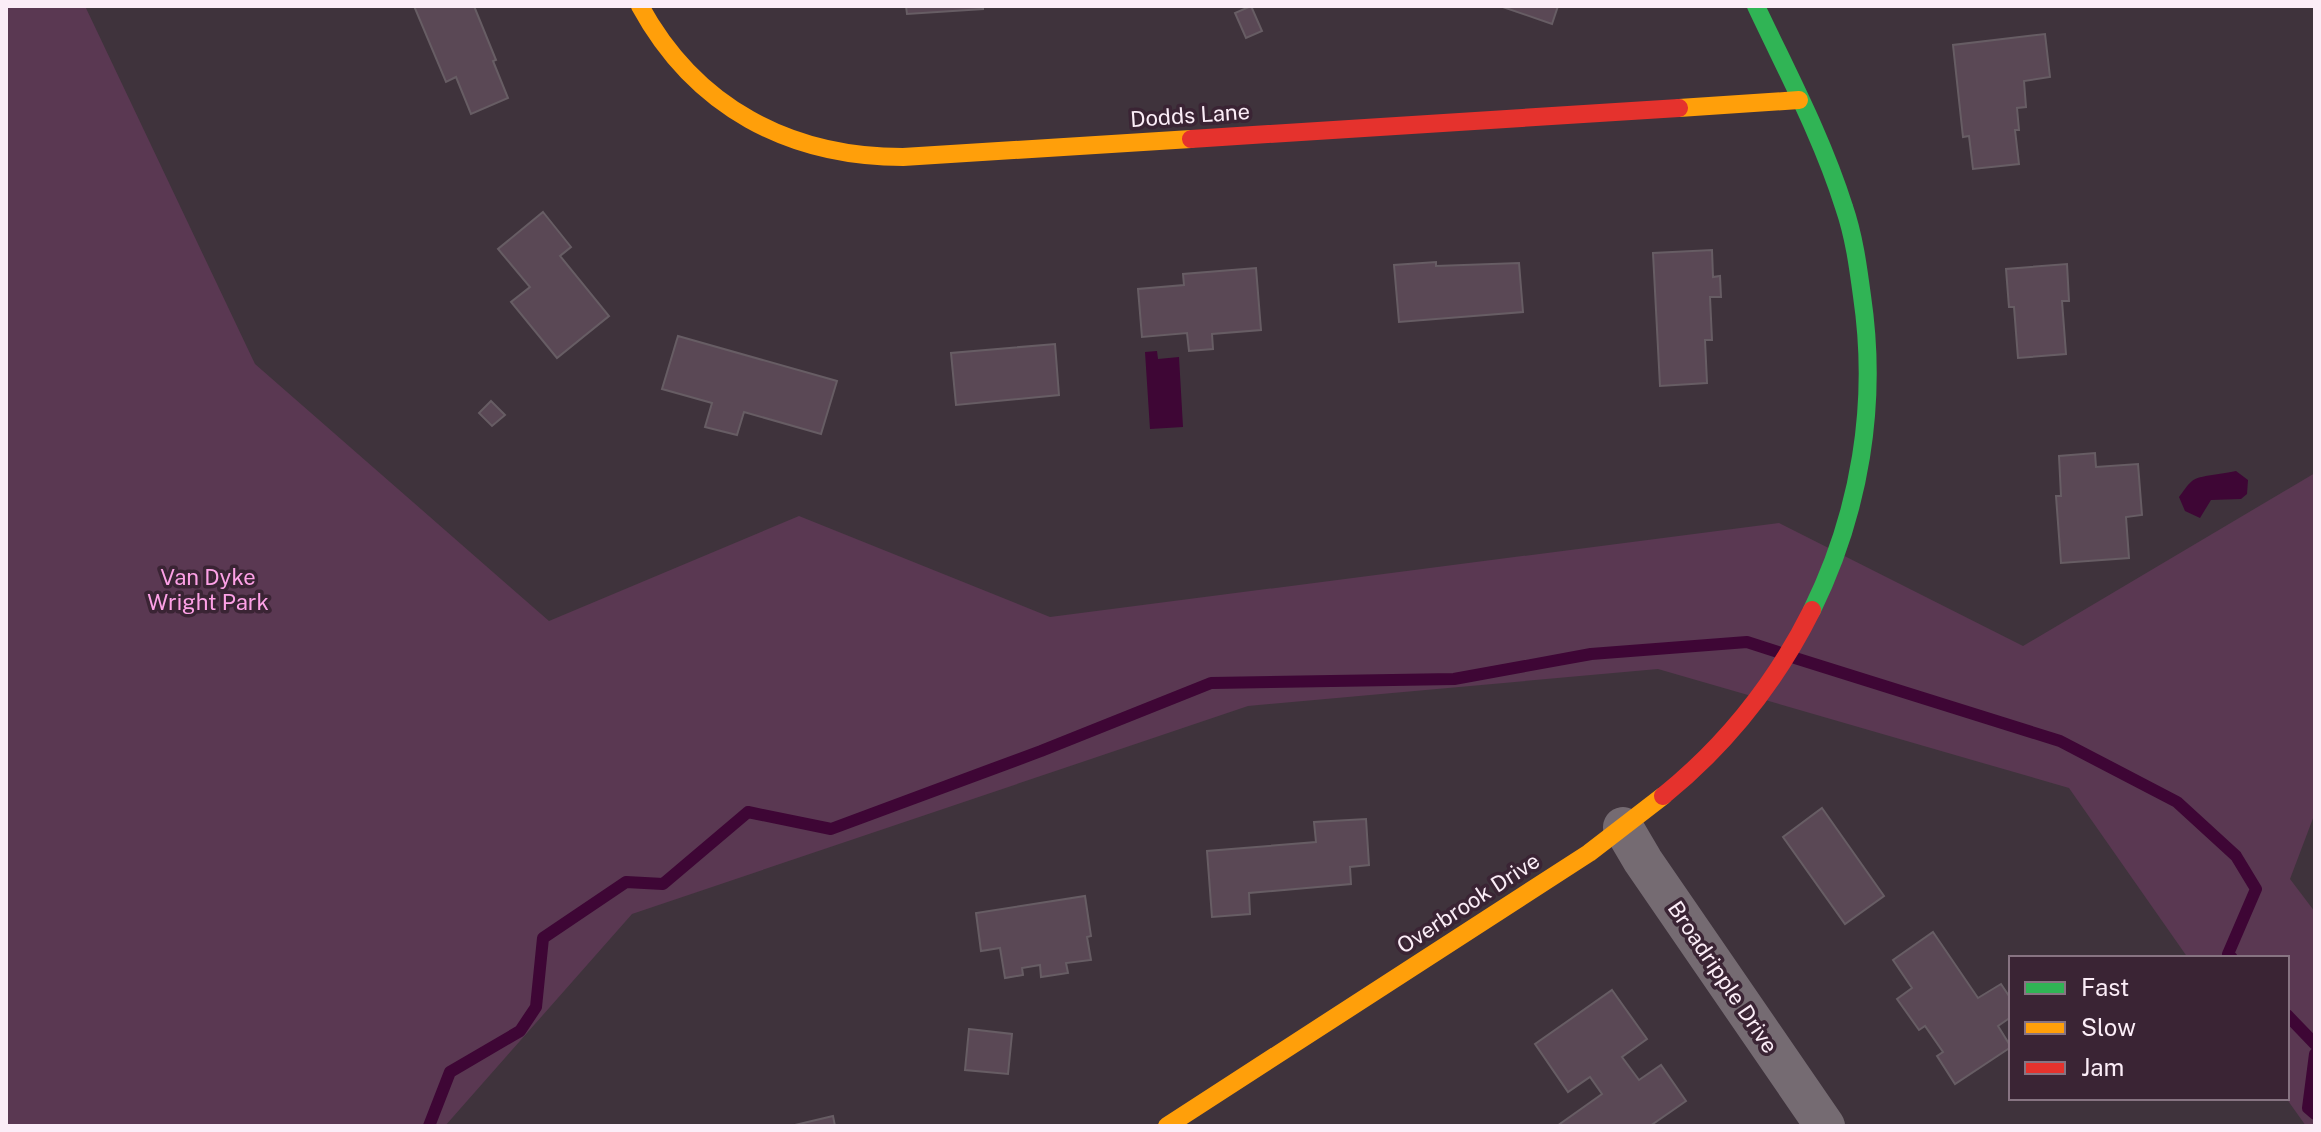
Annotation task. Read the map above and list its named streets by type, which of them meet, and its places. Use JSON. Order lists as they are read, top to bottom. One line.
{"streets":{"street":["Dodds Lane","Overbrook Drive","Broadripple Drive"]},"crossings":[["Dodds Lane","Overbrook Drive"],["Overbrook Drive","Broadripple Drive"]],"parks":["Van Dyke Wright Park"],"legend":["Fast","Slow","Jam"]}
